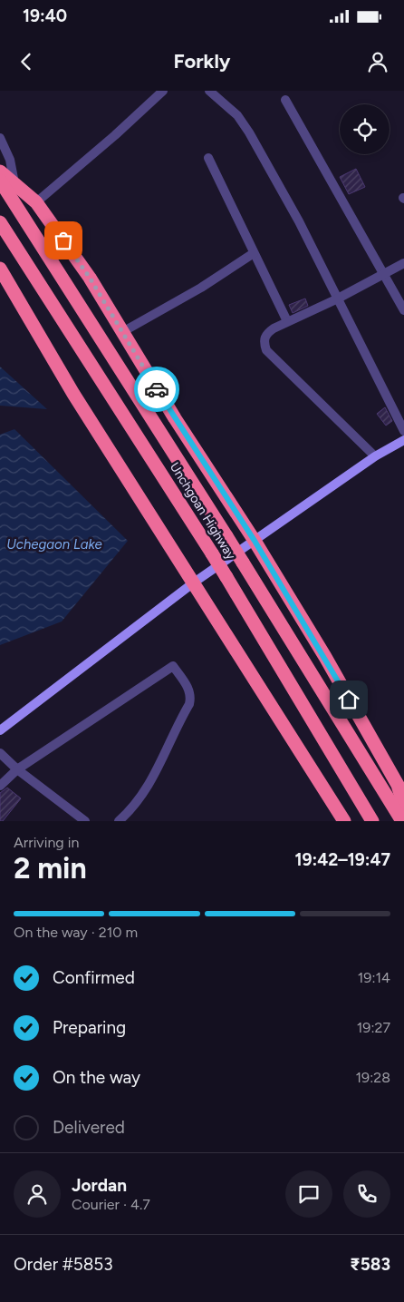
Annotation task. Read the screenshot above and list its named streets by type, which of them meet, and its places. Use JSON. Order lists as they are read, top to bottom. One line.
{"streets":{"highway":["Unchgoan Highway"]},"water":["Uchegaon Lake"],"page":{"status":"19:40","header":"Forkly","heading":["2 min","Arriving in","19:42–19:47"],"panel":["Jordan","Courier · 4.7","Order #5853","₹583"],"bar":"On the way · 210 m","list":[["Confirmed","19:14"],["Preparing","19:27"],["On the way","19:28"],"Delivered"]}}
